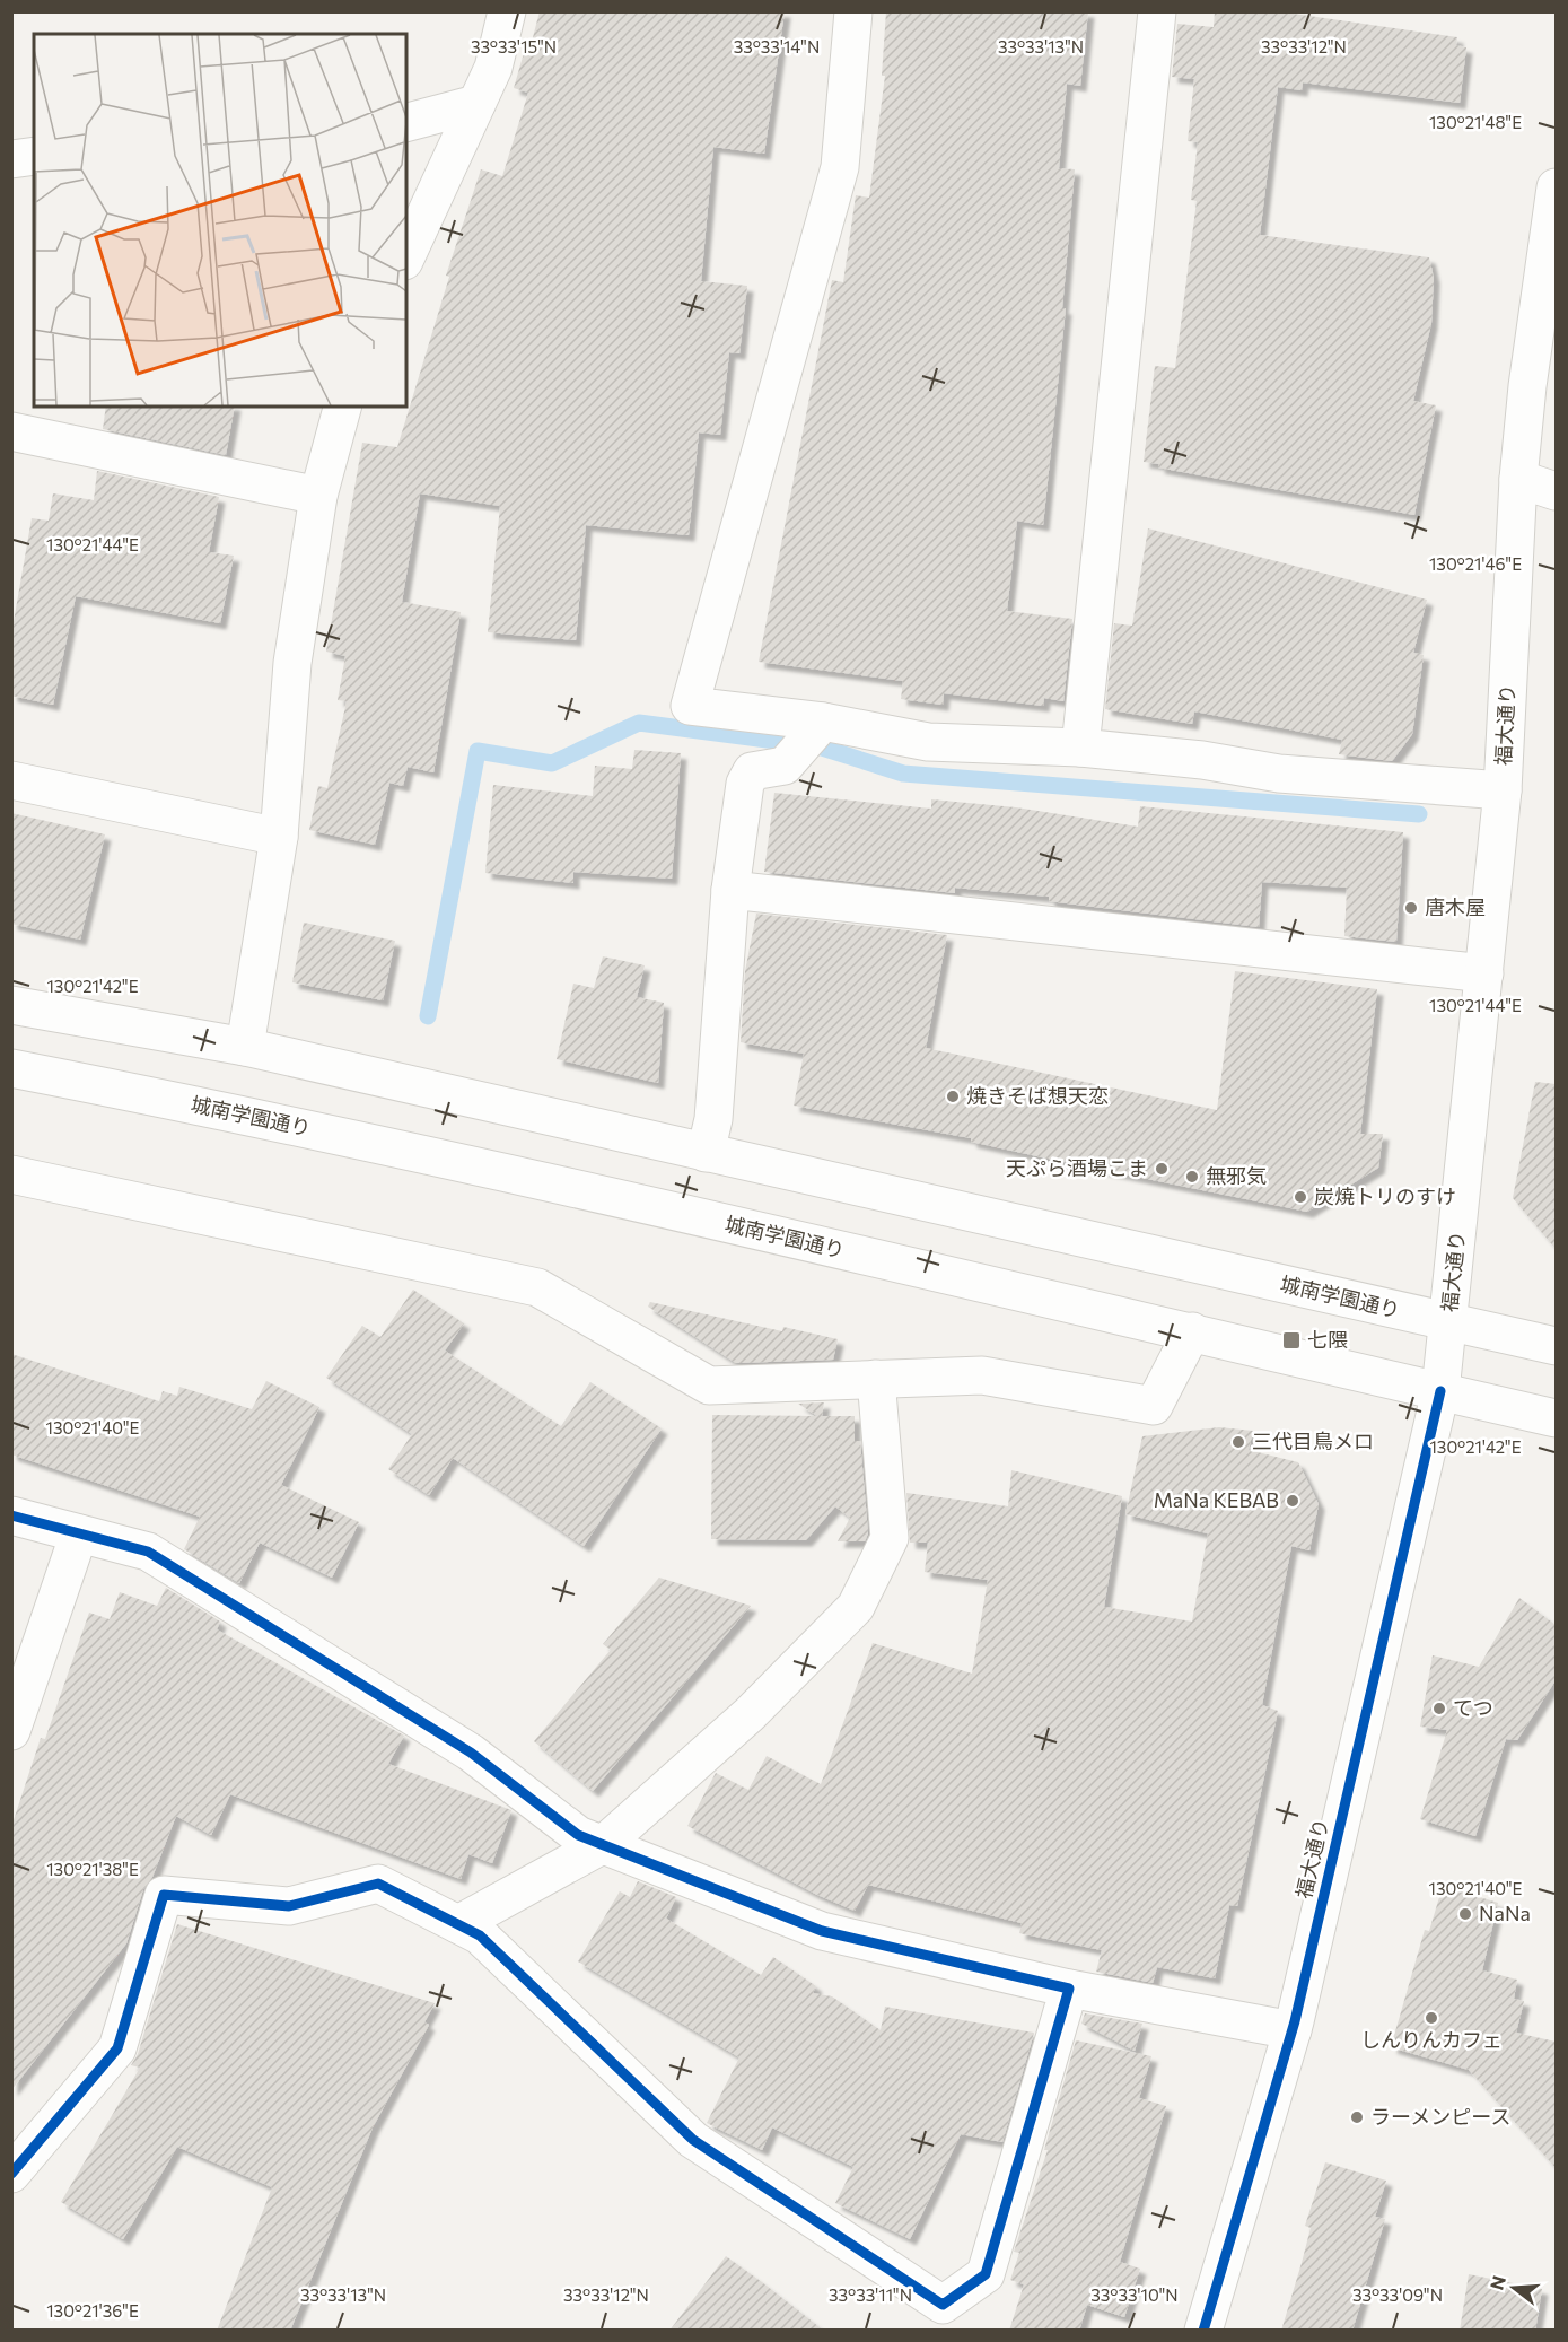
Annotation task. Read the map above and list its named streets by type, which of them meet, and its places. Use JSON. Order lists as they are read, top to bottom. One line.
{"streets":{"street":["福大通り","城南学園通り"]},"crossings":[["福大通り","城南学園通り"]],"places":{"other":["唐木屋","焼きそば想天恋","天ぷら酒場こま","無邪気","炭焼トリのすけ","三代目鳥メロ","MaNa KEBAB","てつ","NaNa","しんりんカフェ","ラーメンピース"],"transit":["七隈"]},"north":"left","coordinates":["33°33'15\"N","33°33'14\"N","33°33'13\"N","33°33'12\"N","130°21'48\"E","130°21'44\"E","130°21'46\"E","130°21'42\"E","130°21'40\"E","130°21'38\"E","33°33'11\"N","33°33'10\"N","33°33'09\"N","130°21'36\"E"]}
